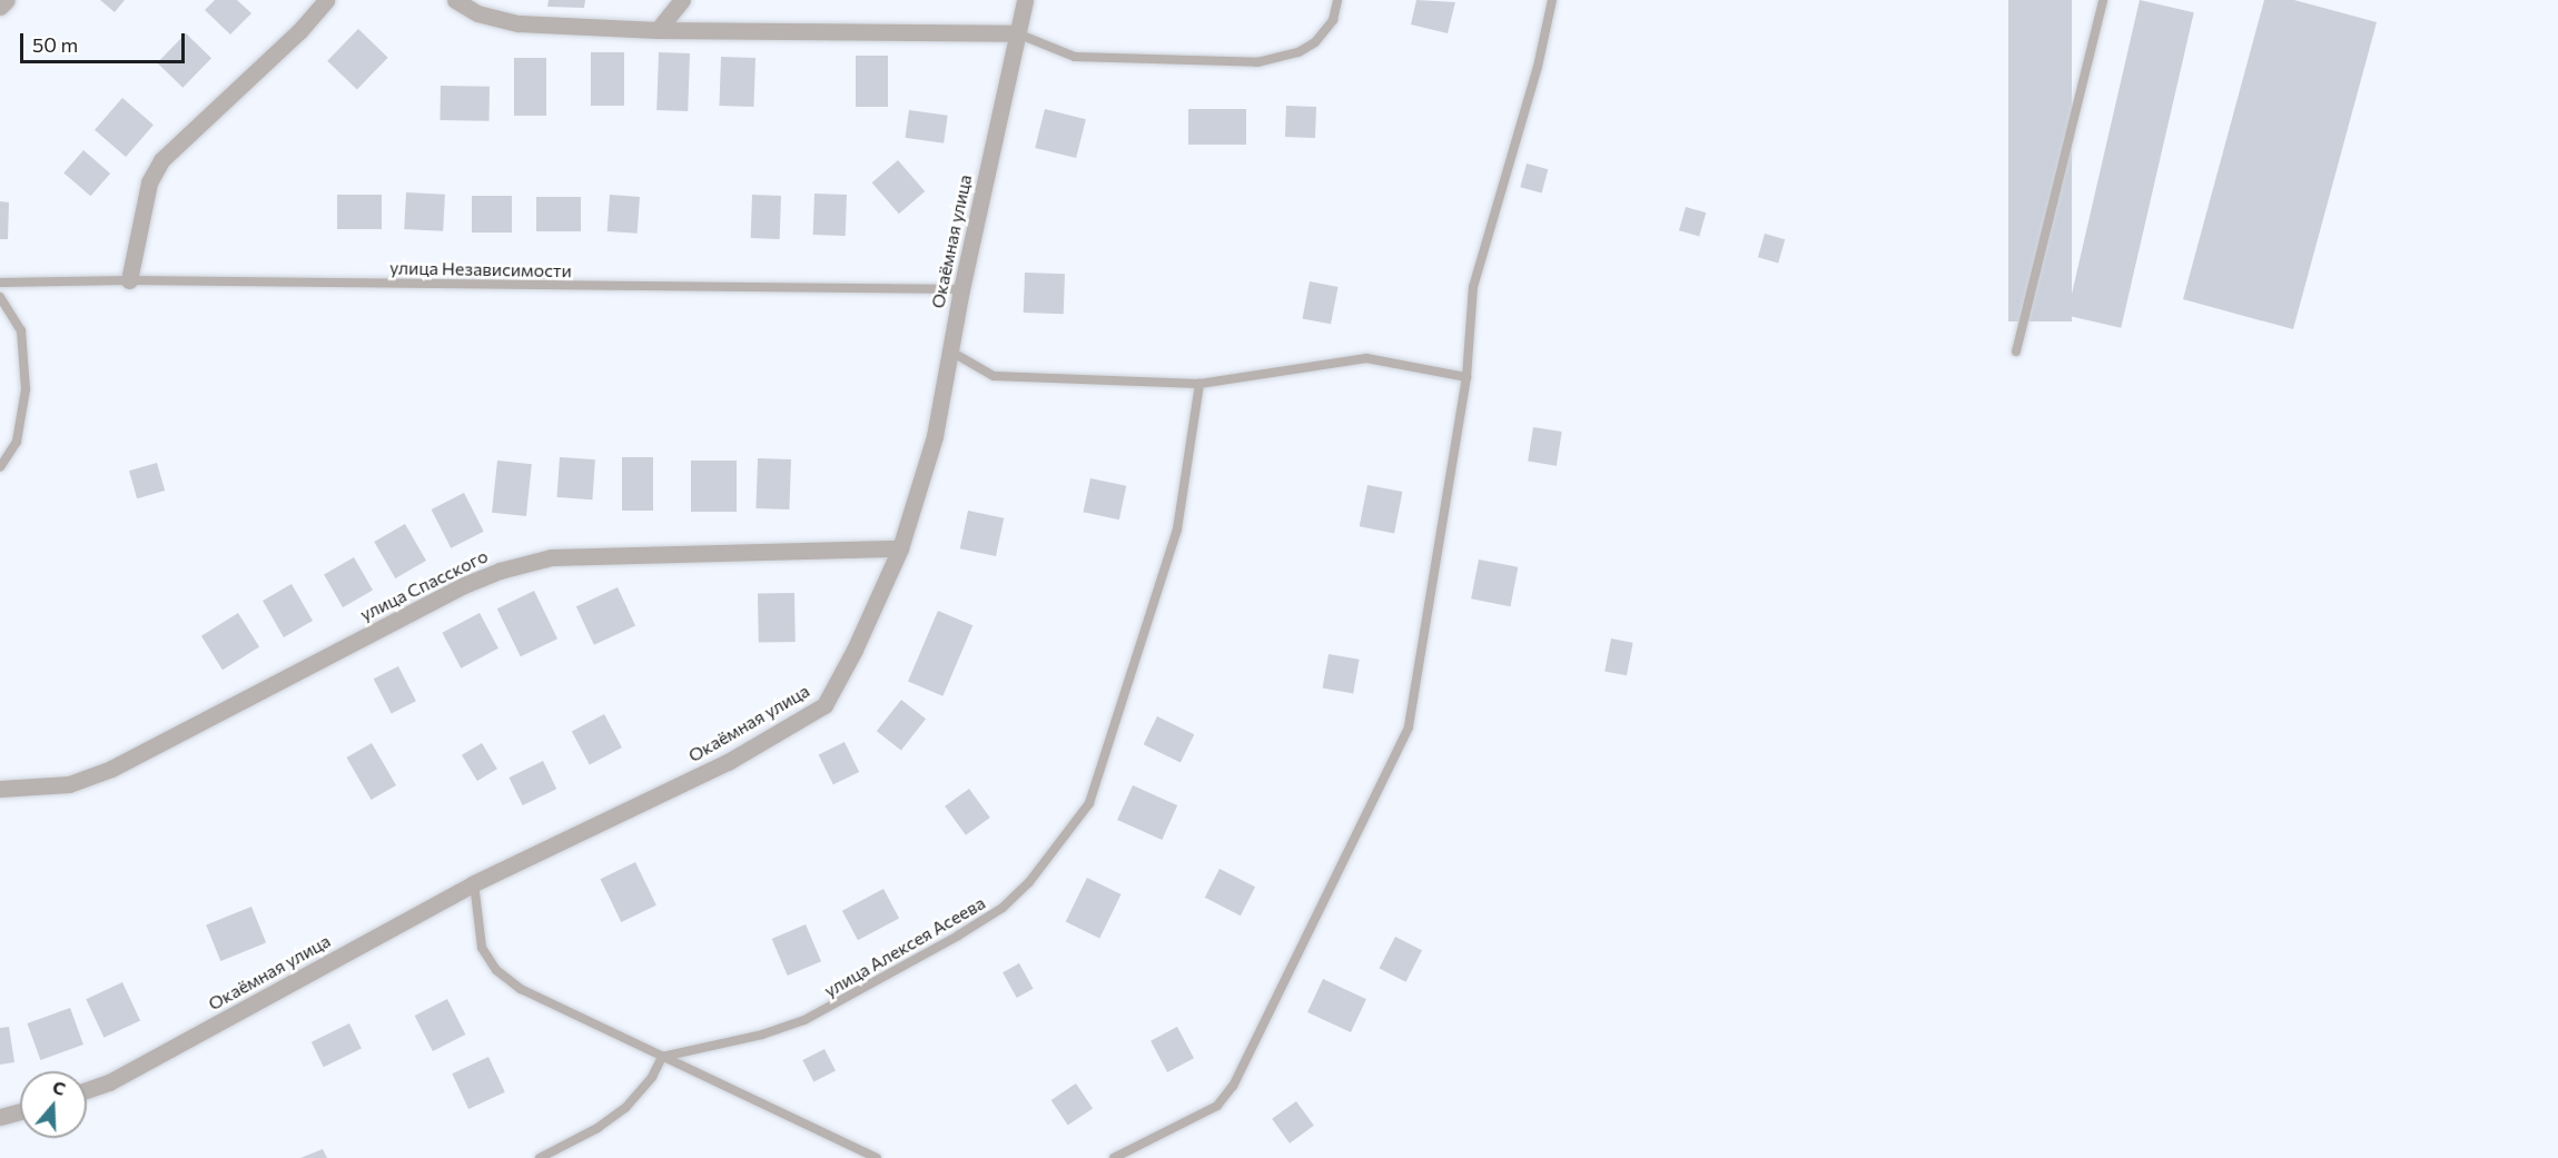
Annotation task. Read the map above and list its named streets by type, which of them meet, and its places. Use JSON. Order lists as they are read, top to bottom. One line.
{"streets":{"street":["Окаёмная улица","улица Спасского"],"lane":["улица Независимости","улица Алексея Асеева"]},"crossings":[["Окаёмная улица","улица Независимости"],["Окаёмная улица","улица Спасского"]],"scale_bar":"50 m","north":"top"}
